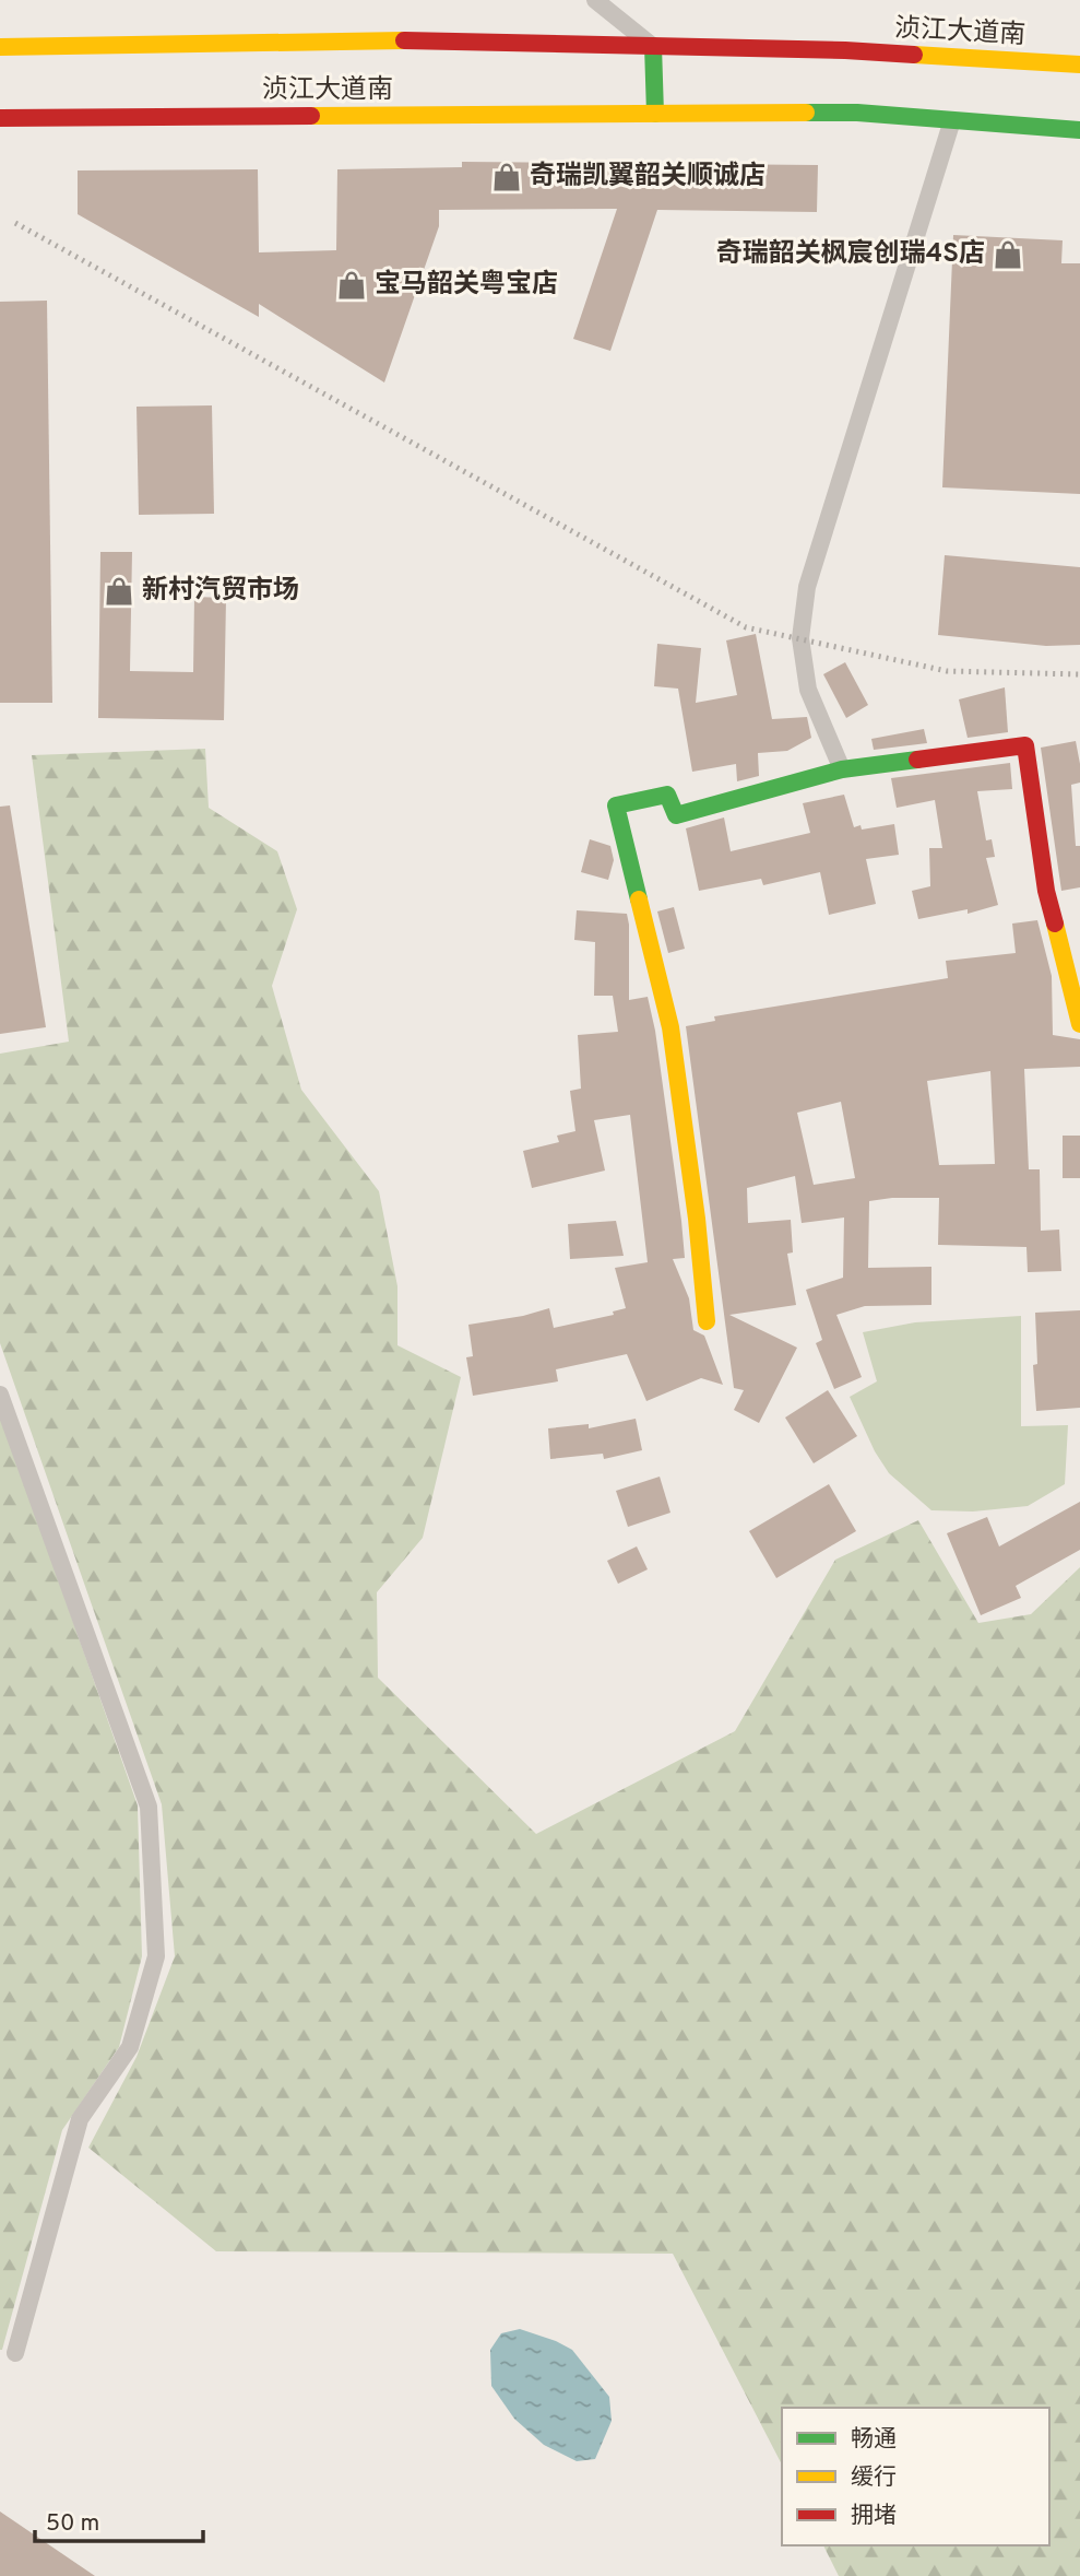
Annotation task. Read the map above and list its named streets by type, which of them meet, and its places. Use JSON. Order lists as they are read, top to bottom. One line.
{"streets":{"main road":["浈江大道南"]},"places":{"shop":["奇瑞凯翼韶关顺诚店","奇瑞韶关枫宸创瑞4S店","宝马韶关粤宝店","新村汽贸市场"]},"legend":["畅通","缓行","拥堵"],"scale_bar":"50 m"}
